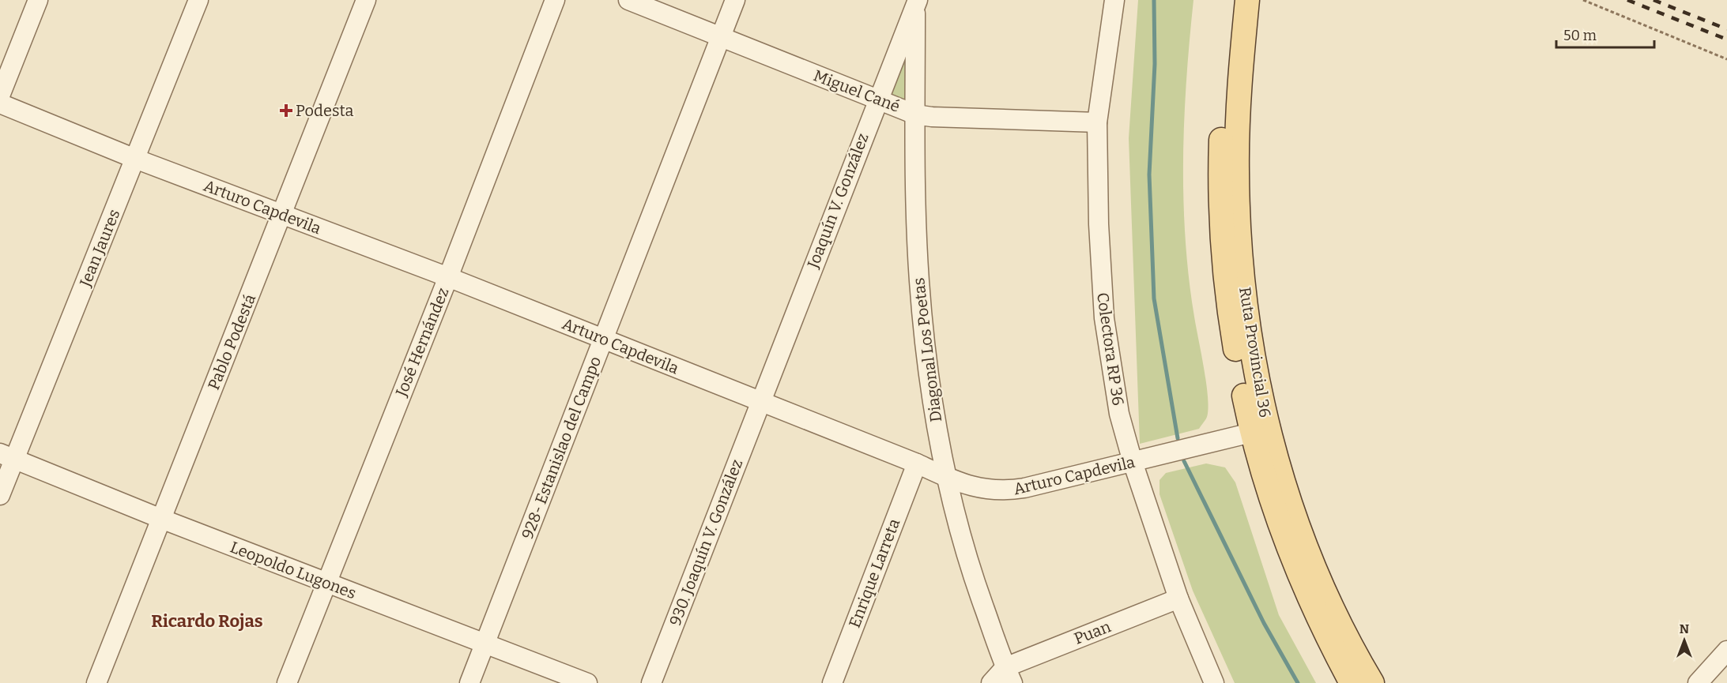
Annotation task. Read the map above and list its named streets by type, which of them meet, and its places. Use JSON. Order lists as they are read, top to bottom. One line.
{"streets":{"main road":["Ruta Provincial 36"],"street":["Miguel Cané","Joaquín V. González","Arturo Capdevila","Jean Jaures","Pablo Podestá","José Hernández","Colectora RP 36","Diagonal Los Poetas","928- Estanislao del Campo","930. Joaquín V. González","Leopoldo Lugones","Enrique Larreta","Puan"]},"crossings":[["Miguel Cané","Joaquín V. González"],["Miguel Cané","Colectora RP 36"],["Miguel Cané","Diagonal Los Poetas"],["Miguel Cané","928- Estanislao del Campo"],["Joaquín V. González","Arturo Capdevila"],["Joaquín V. González","Diagonal Los Poetas"],["Joaquín V. González","930. Joaquín V. González"],["Arturo Capdevila","Jean Jaures"],["Arturo Capdevila","Pablo Podestá"],["Arturo Capdevila","José Hernández"],["Arturo Capdevila","Colectora RP 36"],["Arturo Capdevila","Diagonal Los Poetas"],["Arturo Capdevila","Ruta Provincial 36"],["Arturo Capdevila","928- Estanislao del Campo"],["Arturo Capdevila","930. Joaquín V. González"],["Arturo Capdevila","Enrique Larreta"],["Jean Jaures","Leopoldo Lugones"],["Pablo Podestá","Leopoldo Lugones"],["José Hernández","Leopoldo Lugones"],["Colectora RP 36","Puan"],["Diagonal Los Poetas","Puan"],["928- Estanislao del Campo","Leopoldo Lugones"]],"districts":["Ricardo Rojas"],"places":{"health":["Podesta"]},"scale_bar":"50 m","north":"top"}
